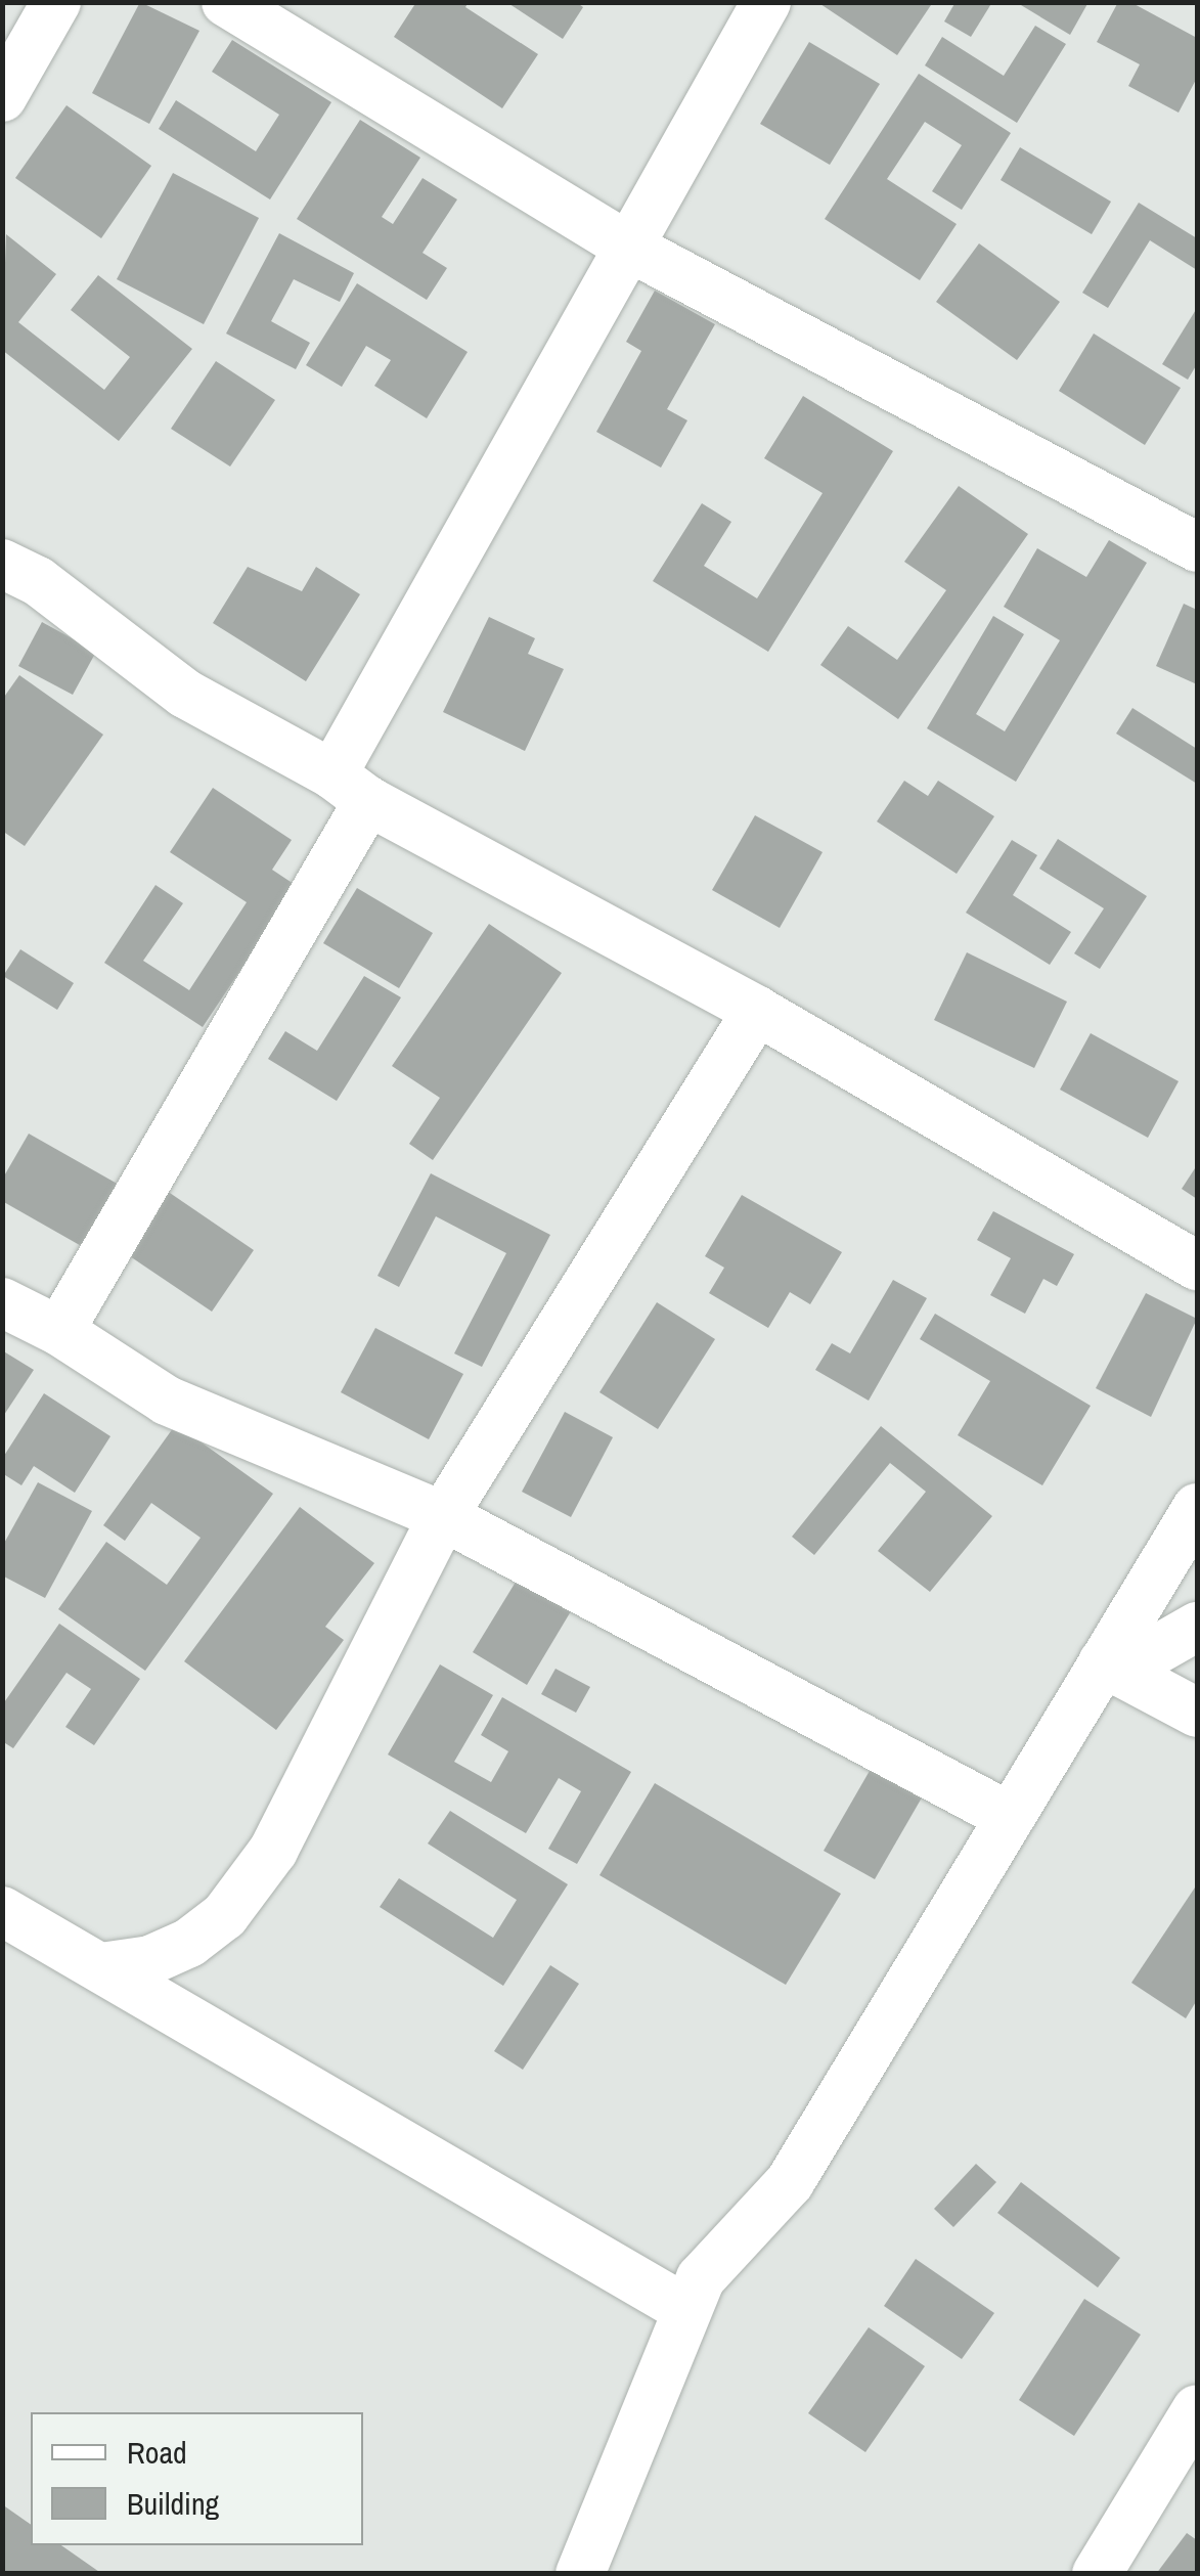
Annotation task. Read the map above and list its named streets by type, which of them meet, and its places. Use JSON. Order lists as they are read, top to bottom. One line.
{"legend":["Road","Building"]}
